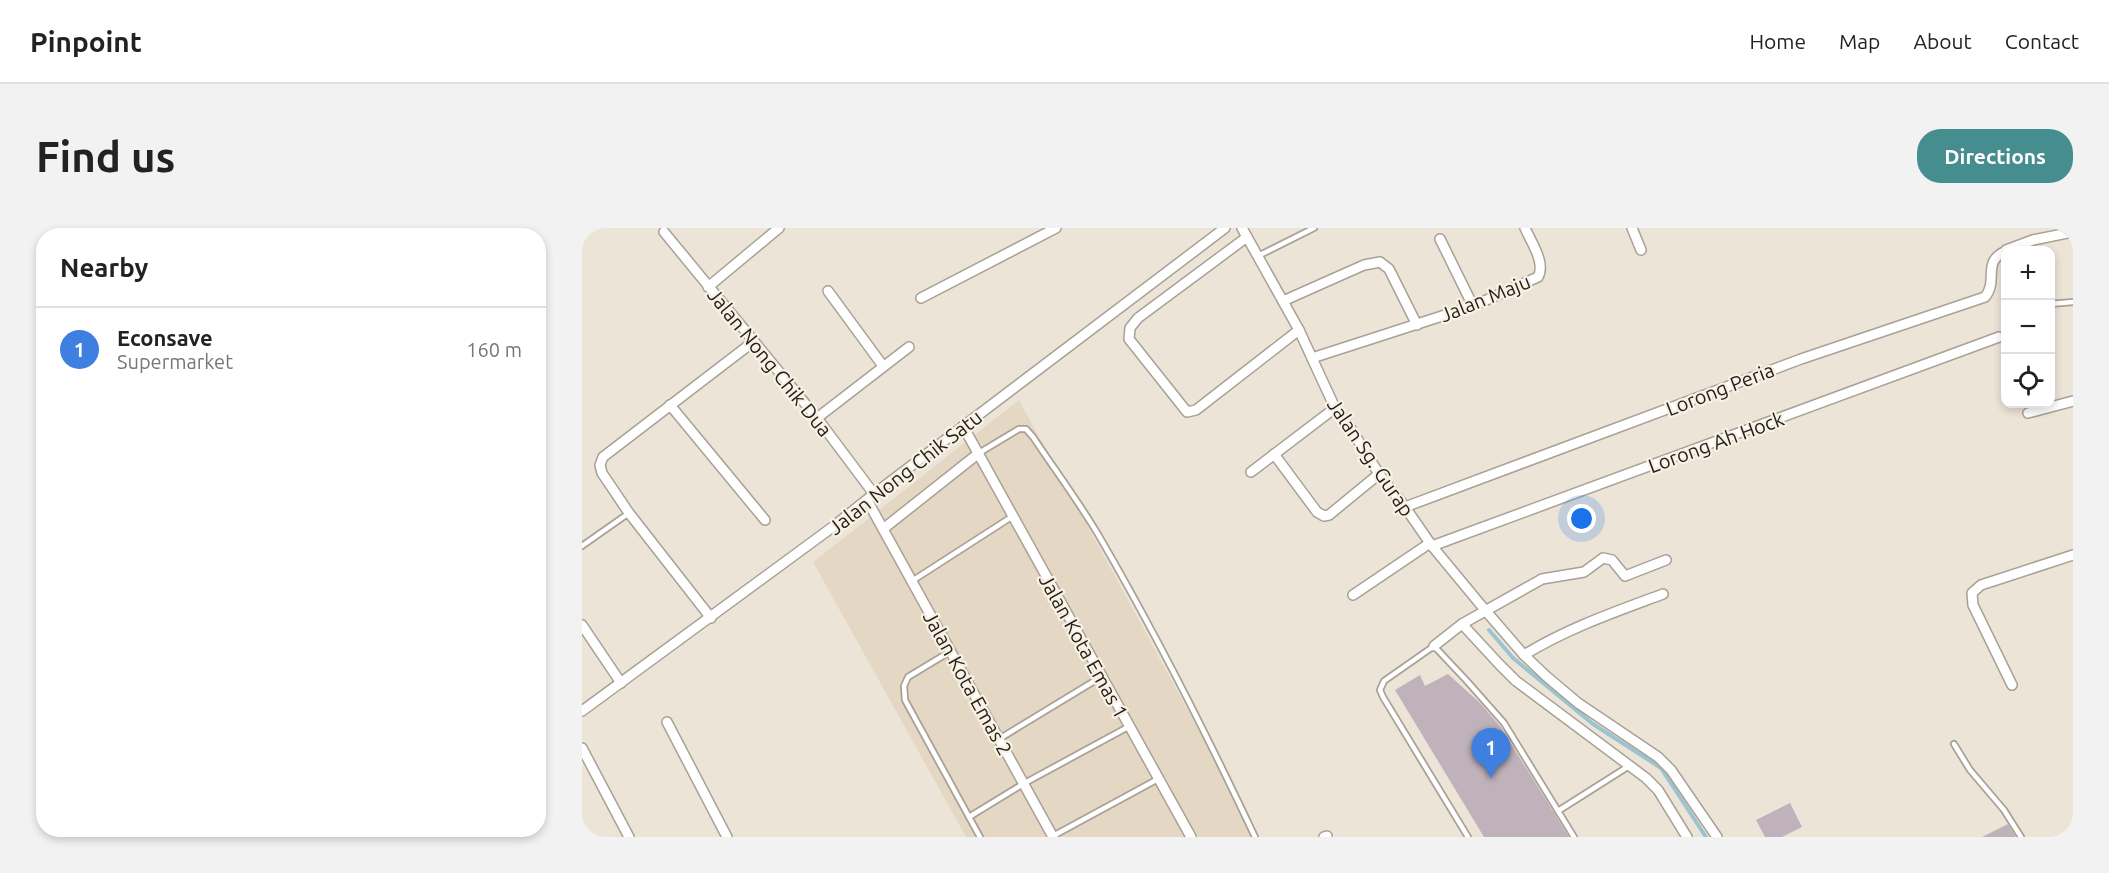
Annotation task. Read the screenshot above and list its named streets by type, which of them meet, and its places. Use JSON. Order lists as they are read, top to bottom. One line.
{"streets":{"street":["Jalan Maju","Jalan Nong Chik Dua","Lorong Peria","Lorong Ah Hock","Jalan Sg. Gurap","Jalan Nong Chik Satu","Jalan Kota Emas 1","Jalan Kota Emas 2"]},"crossings":[["Jalan Maju","Jalan Sg. Gurap"],["Jalan Nong Chik Dua","Jalan Nong Chik Satu"],["Jalan Nong Chik Dua","Jalan Kota Emas 2"],["Lorong Peria","Jalan Sg. Gurap"],["Lorong Ah Hock","Jalan Sg. Gurap"],["Jalan Nong Chik Satu","Jalan Kota Emas 1"]],"page":{"header":"Pinpoint","nav":["Home","Map","About","Contact"],"buttons":"Directions","title":"Find us","heading":"Nearby","map_buttons":["+","−"],"list":[{"mark":"1","name":"Econsave","note":"Supermarket","value":"160 m"}],"pins":"1"}}
